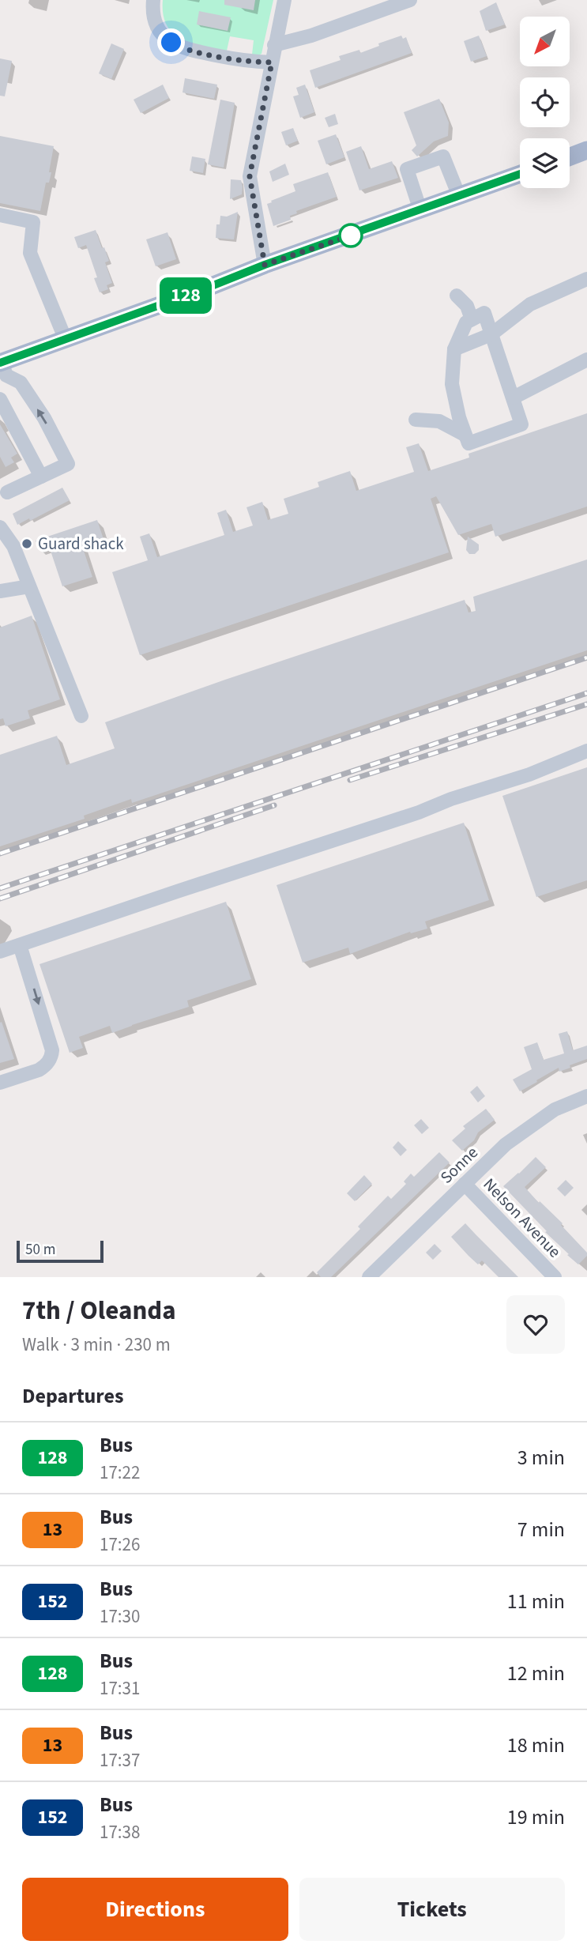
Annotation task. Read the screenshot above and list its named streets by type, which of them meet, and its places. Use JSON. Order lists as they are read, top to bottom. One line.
{"streets":{"street":["Sonne","Nelson Avenue"]},"crossings":[["Sonne","Nelson Avenue"]],"places":["Guard shack"],"lines":["bus line 128"],"scale_bar":"50 m","north":"bottom left","page":{"on_map":"128","scale":"50 m","heading":[["7th / Oleanda","Walk · 3 min · 230 m"],"Departures"],"list":[{"mark":"128","name":"Bus","note":"17:22","value":"3 min"},{"mark":"13","name":"Bus","note":"17:26","value":"7 min"},{"mark":"152","name":"Bus","note":"17:30","value":"11 min"},{"mark":"128","name":"Bus","note":"17:31","value":"12 min"},{"mark":"13","name":"Bus","note":"17:37","value":"18 min"},{"mark":"152","name":"Bus","note":"17:38","value":"19 min"}],"buttons":["Directions","Tickets"]}}
